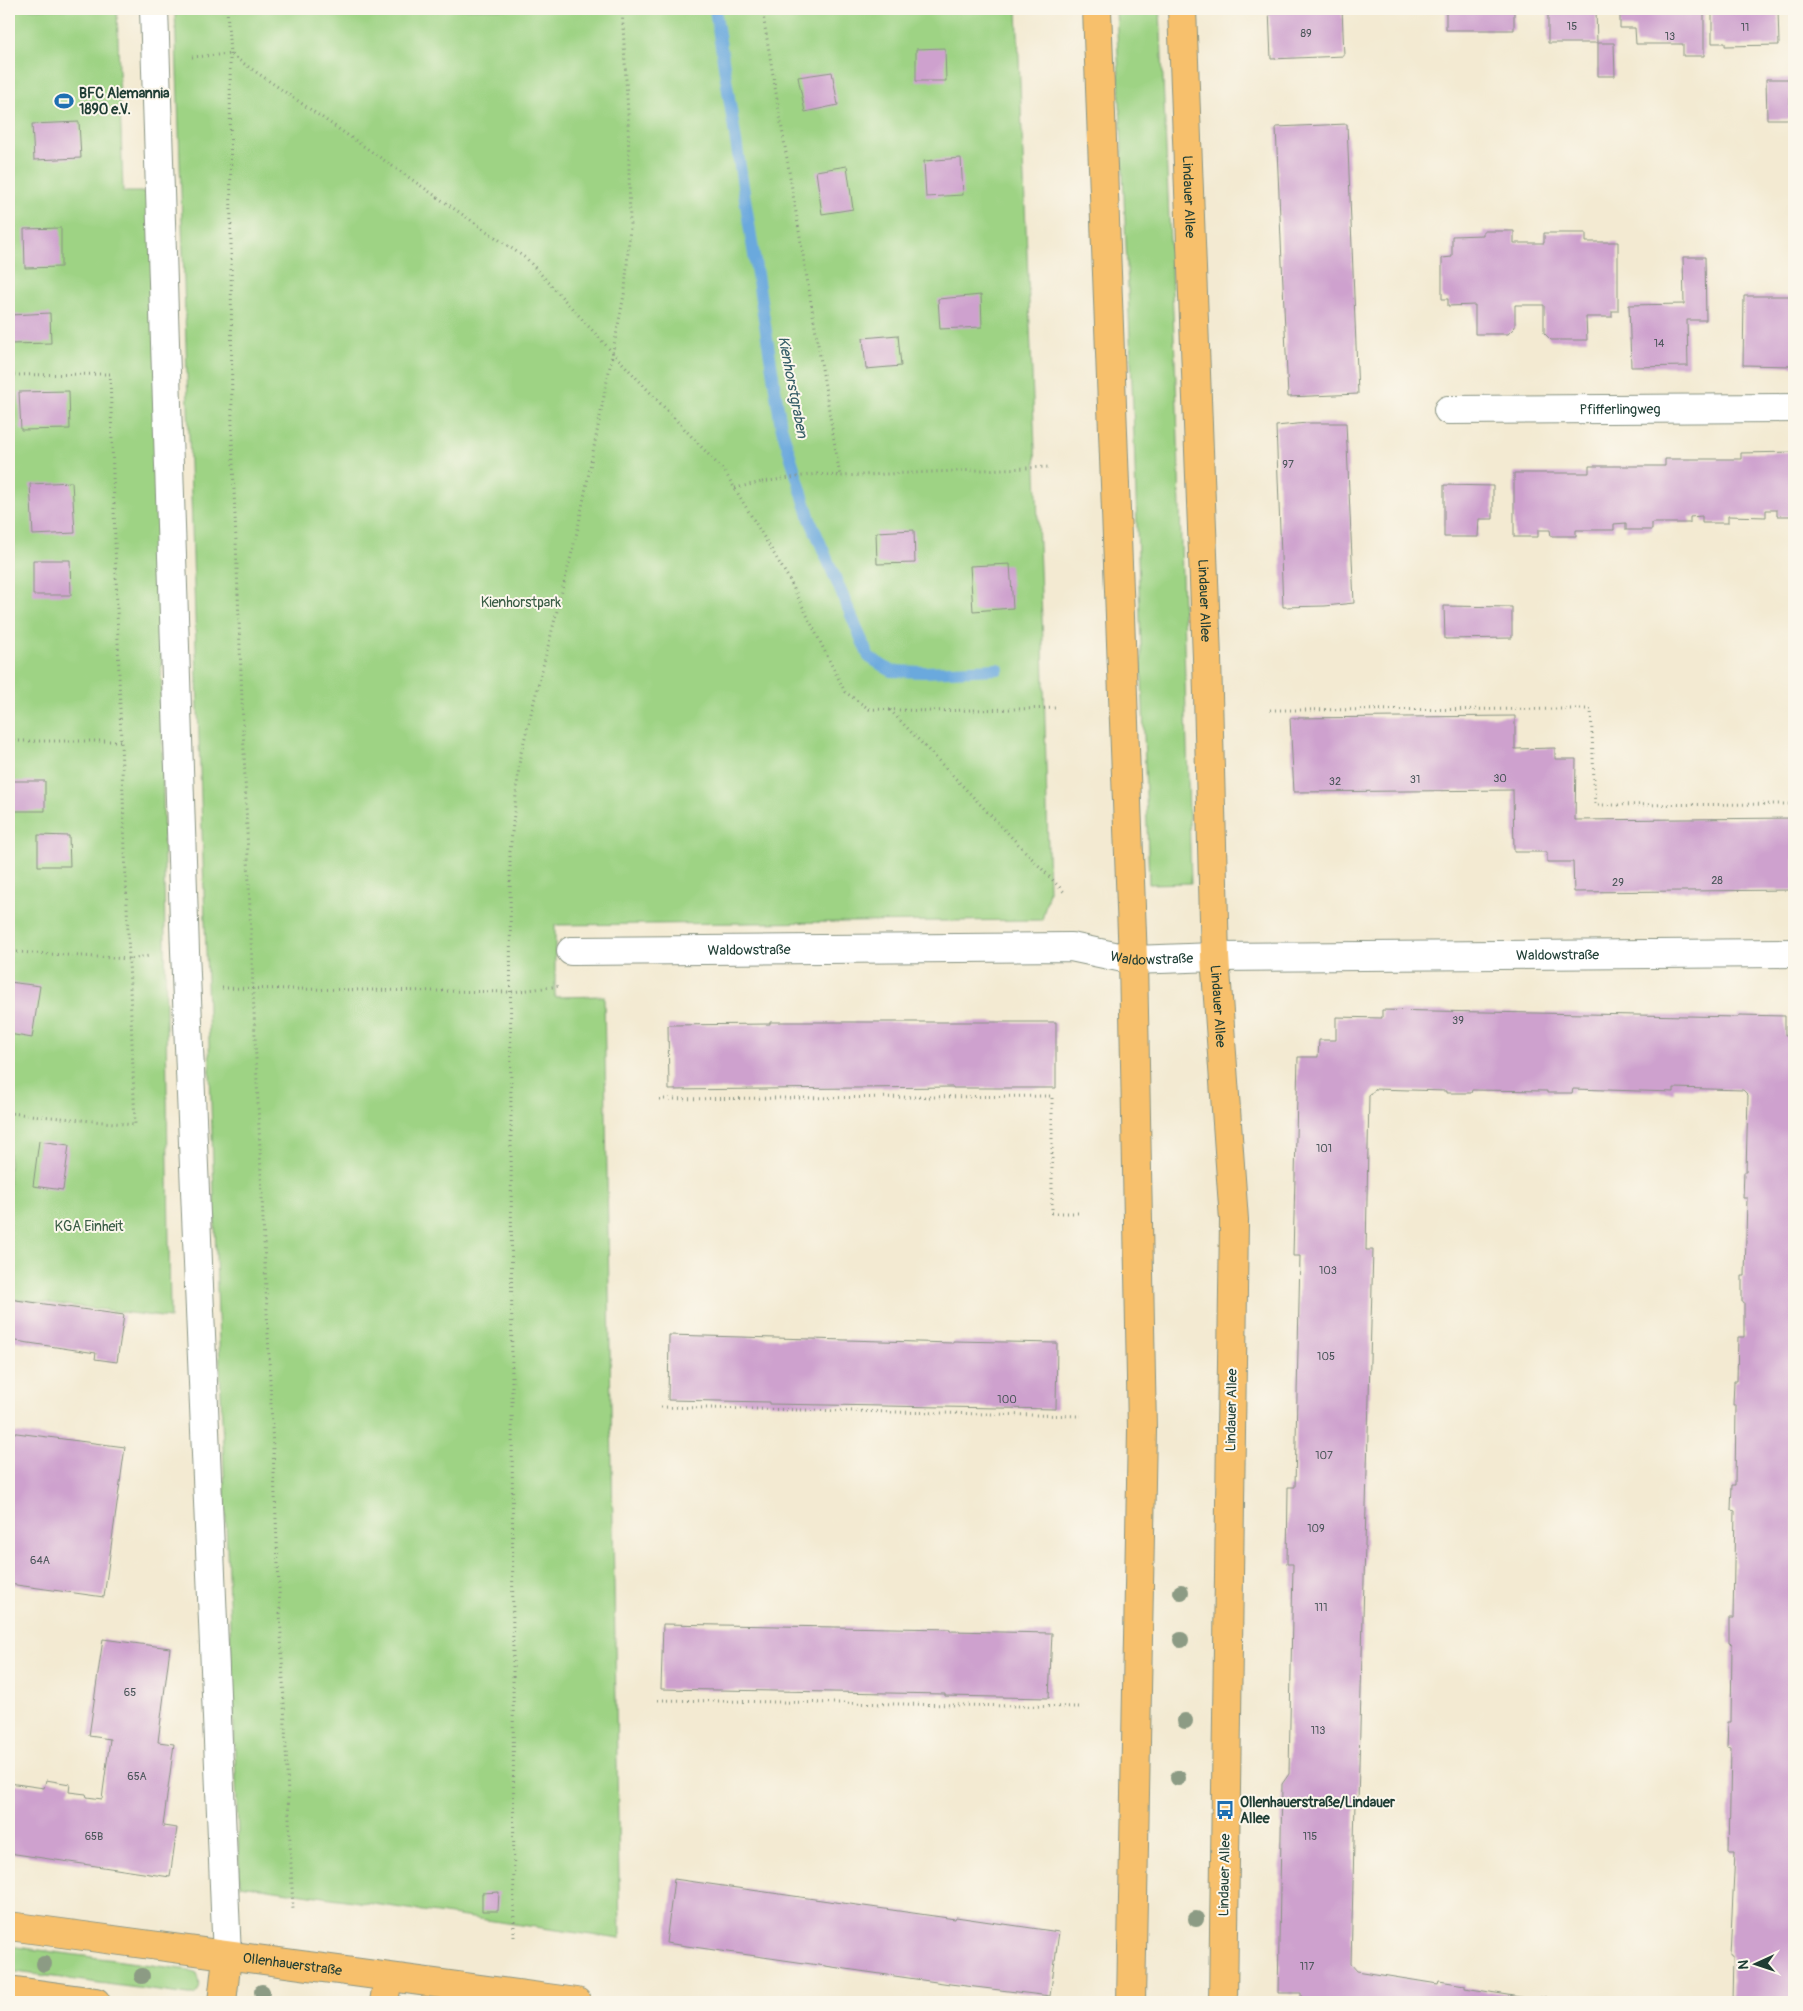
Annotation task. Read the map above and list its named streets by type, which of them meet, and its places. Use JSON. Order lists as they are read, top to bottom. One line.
{"streets":{"main road":["Lindauer Allee","Ollenhauerstraße"],"street":["Pfifferlingweg","Waldowstraße"]},"crossings":[["Lindauer Allee","Waldowstraße"]],"water":["Kienhorstgraben"],"parks":["Kienhorstpark","KGA Einheit"],"places":{"sports":["BFC Alemannia 1890 e.V."],"bus stop":["Ollenhauerstraße/Lindauer Allee"]},"house_numbers":["15","11","89","13","14","97","30","31","32","28","29","39","101","103","105","100","107","109","64A","111","65","113","65A","65B","115","117"],"north":"left"}
